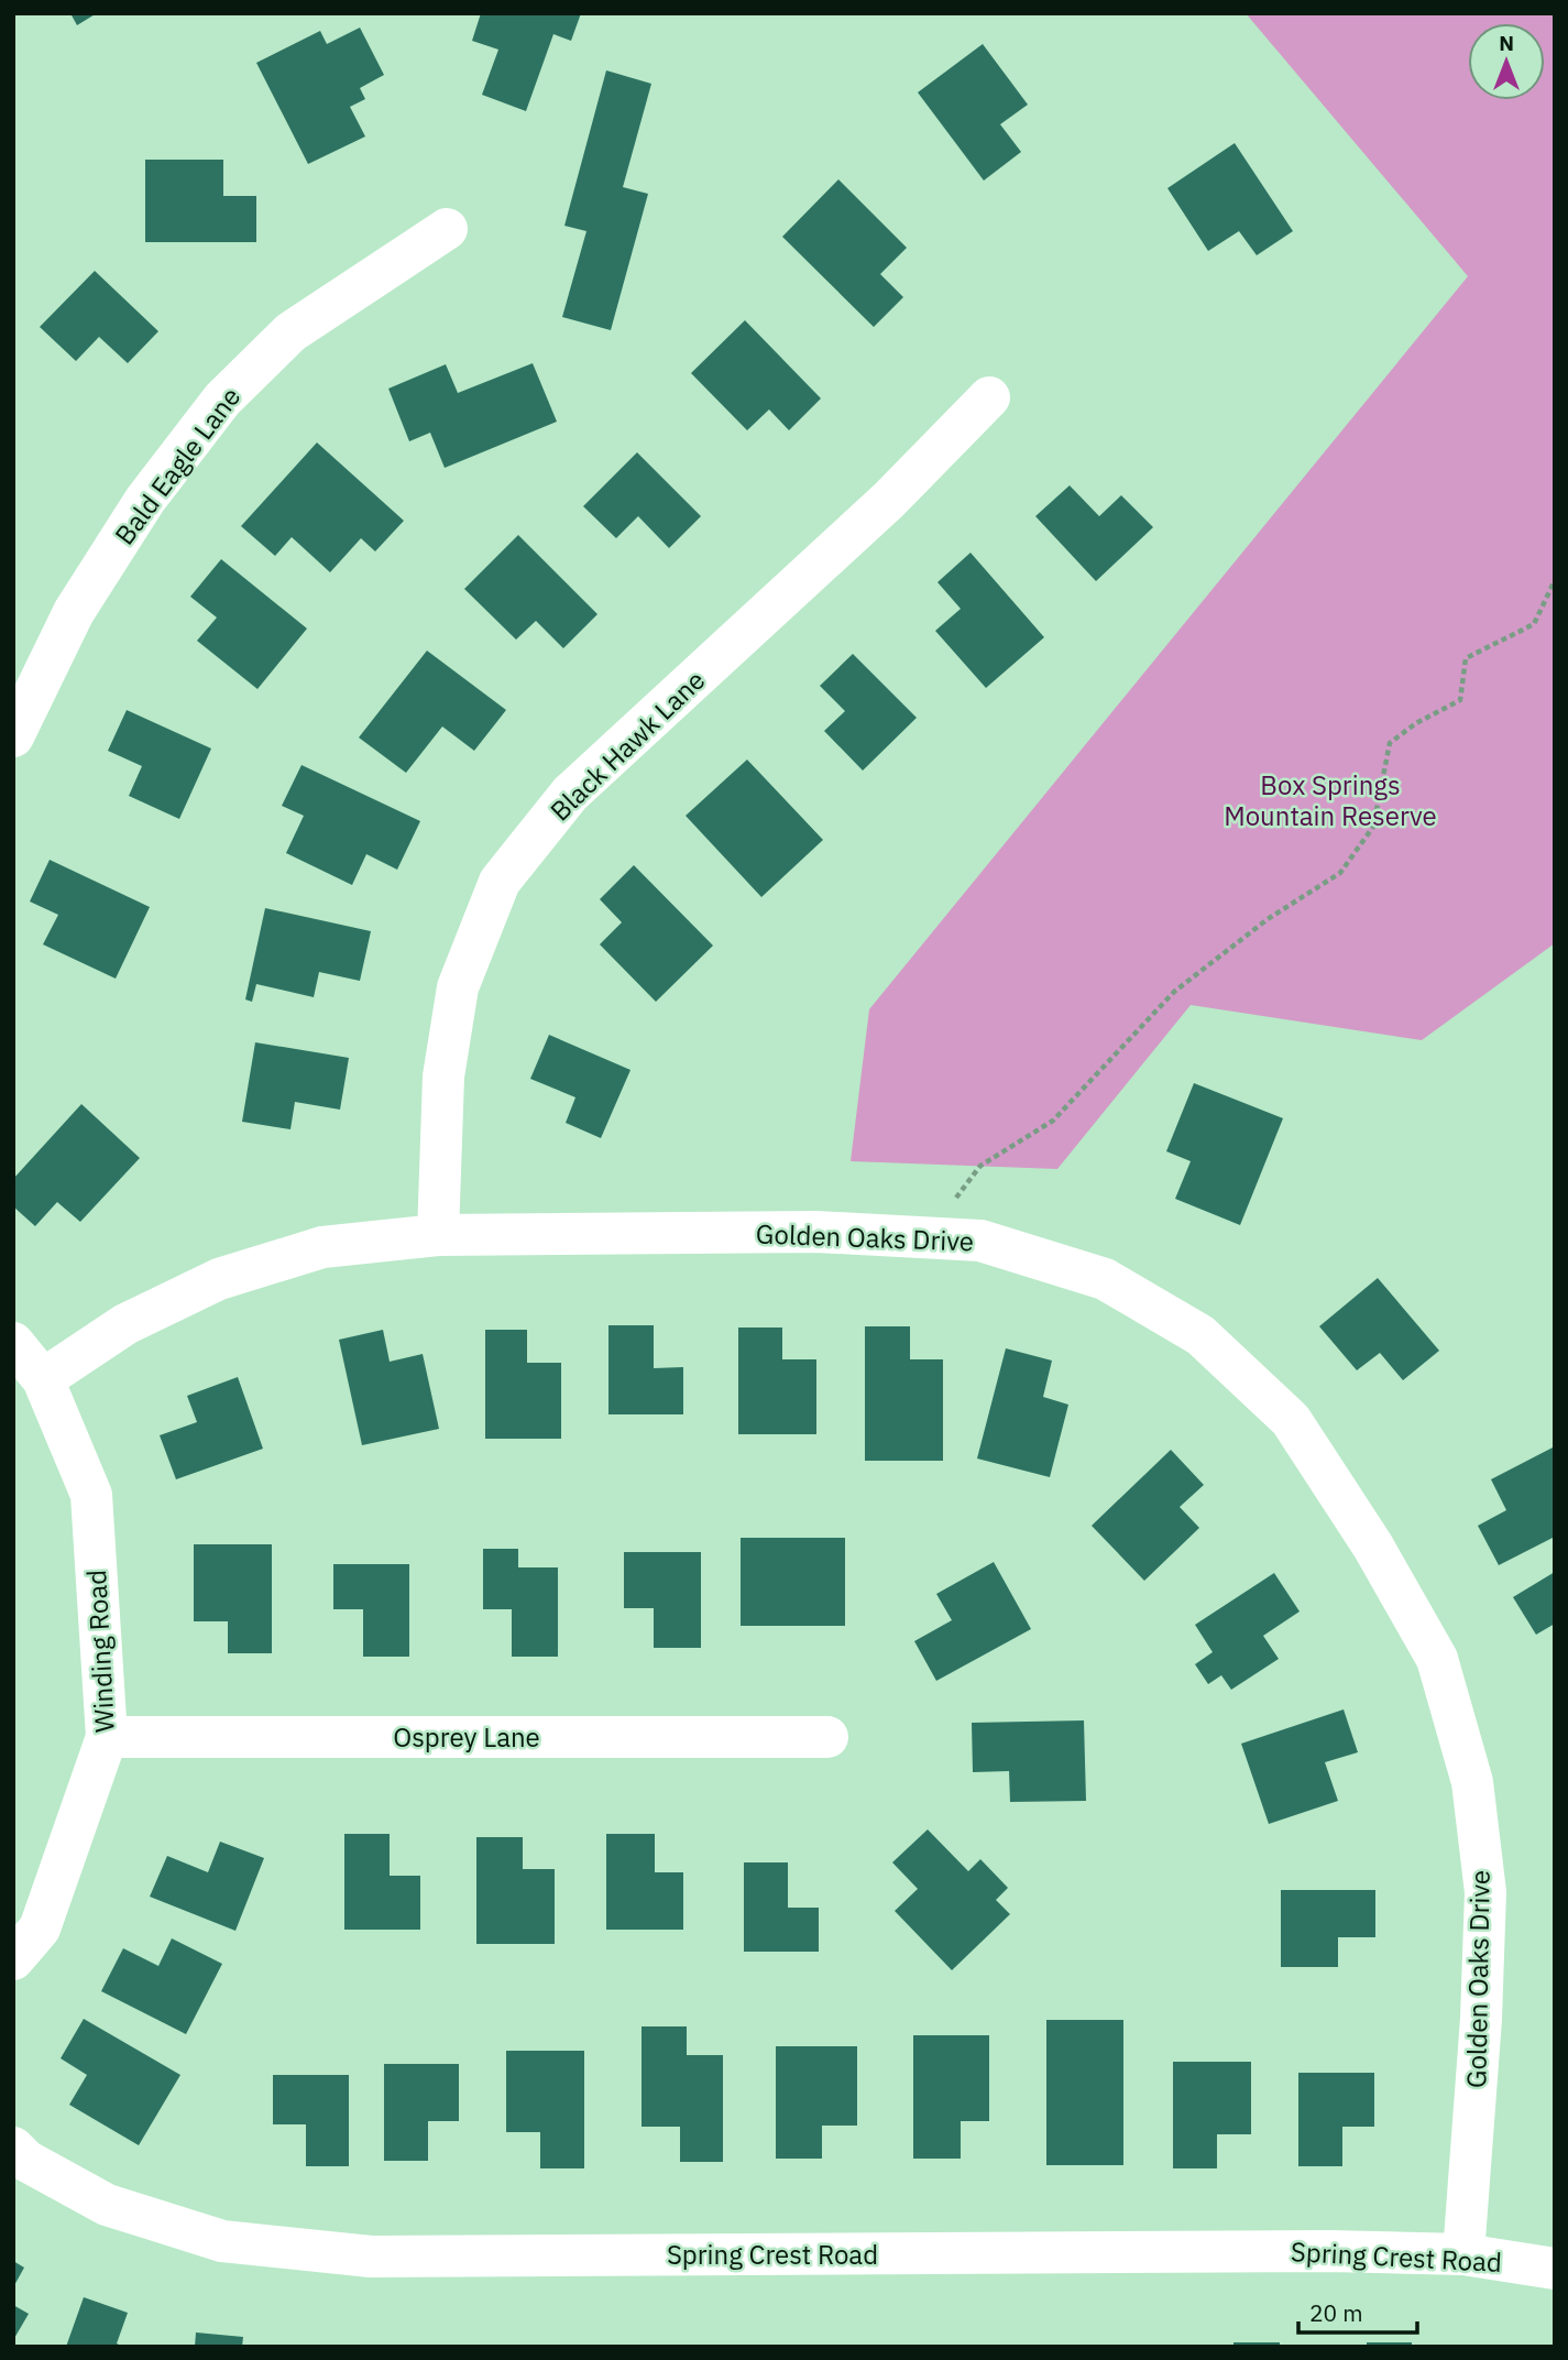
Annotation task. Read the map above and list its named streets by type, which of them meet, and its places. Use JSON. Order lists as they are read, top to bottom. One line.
{"streets":{"street":["Bald Eagle Lane","Black Hawk Lane","Golden Oaks Drive","Winding Road","Osprey Lane","Spring Crest Road"]},"crossings":[["Black Hawk Lane","Golden Oaks Drive"],["Golden Oaks Drive","Winding Road"],["Golden Oaks Drive","Spring Crest Road"],["Winding Road","Osprey Lane"]],"parks":["Box Springs Mountain Reserve"],"scale_bar":"20 m","north":"top"}
